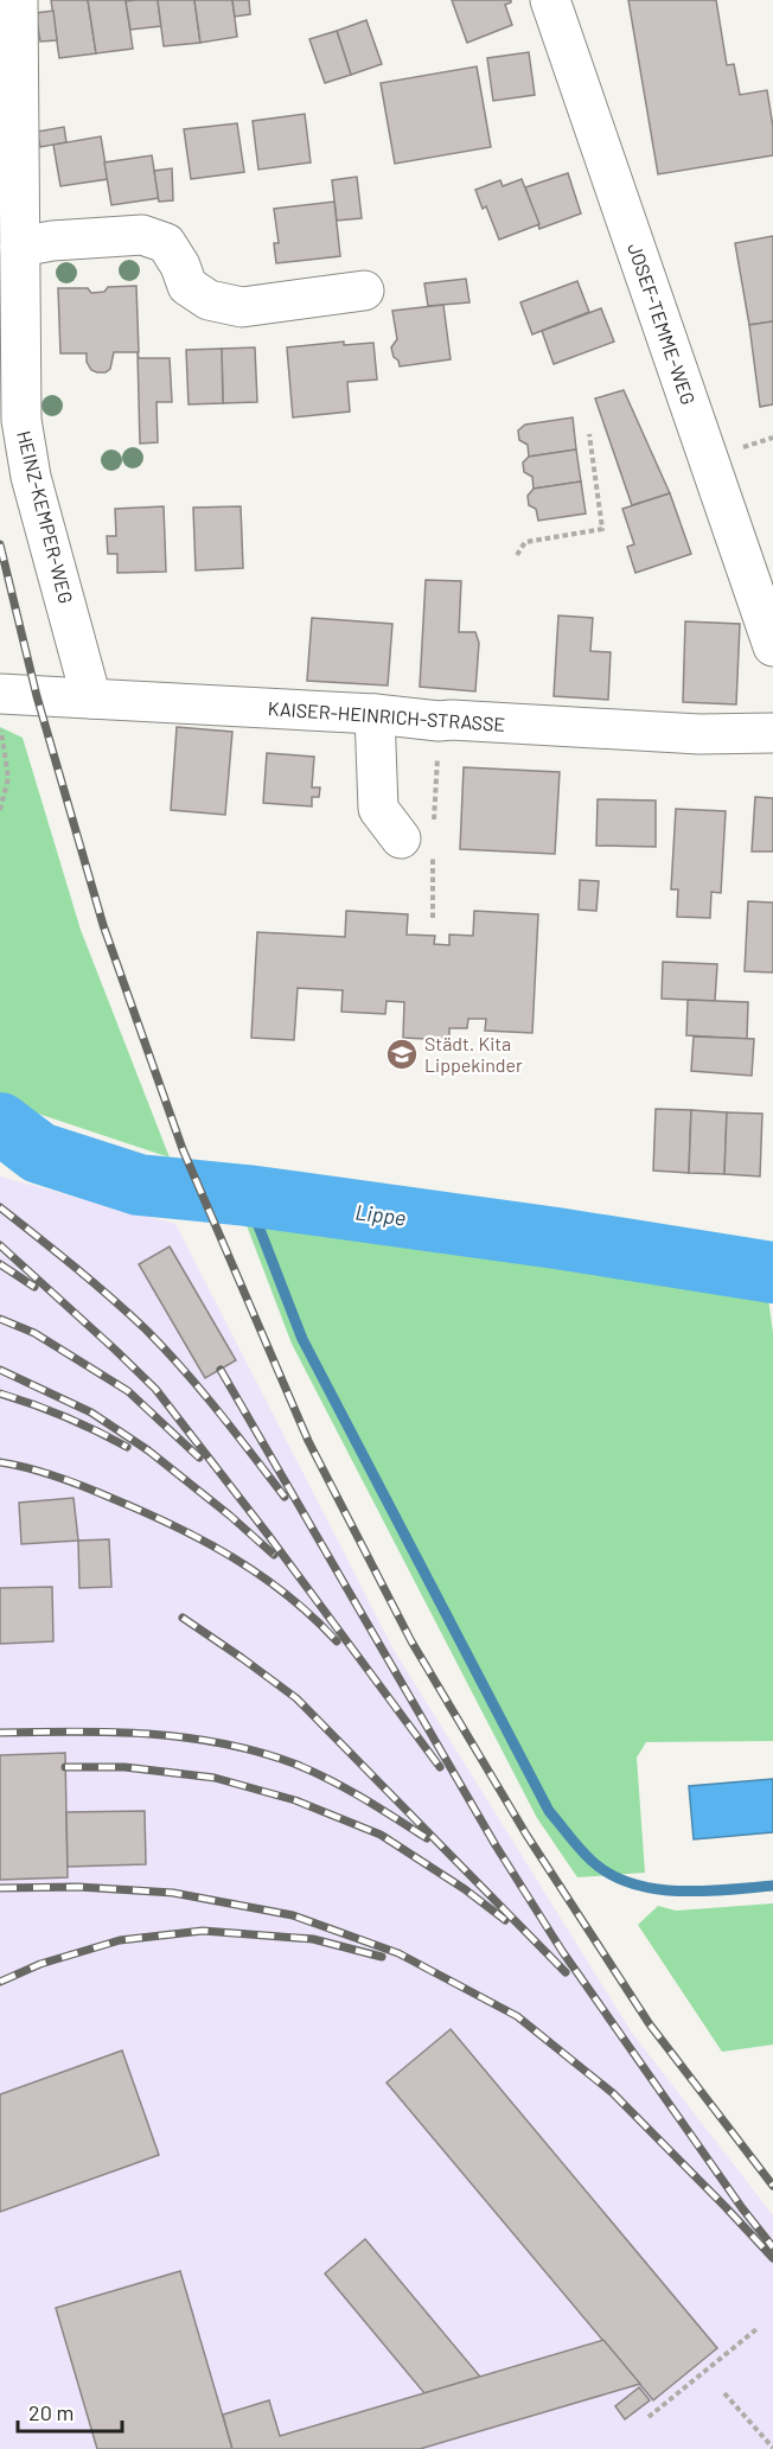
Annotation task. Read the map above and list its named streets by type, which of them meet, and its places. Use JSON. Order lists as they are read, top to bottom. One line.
{"streets":{"street":["JOSEF-TEMME-WEG","HEINZ-KEMPER-WEG","KAISER-HEINRICH-STRASSE"]},"crossings":[["HEINZ-KEMPER-WEG","KAISER-HEINRICH-STRASSE"]],"water":["Lippe"],"places":{"school or university":["Städt. Kita Lippekinder"]},"scale_bar":"20 m"}
